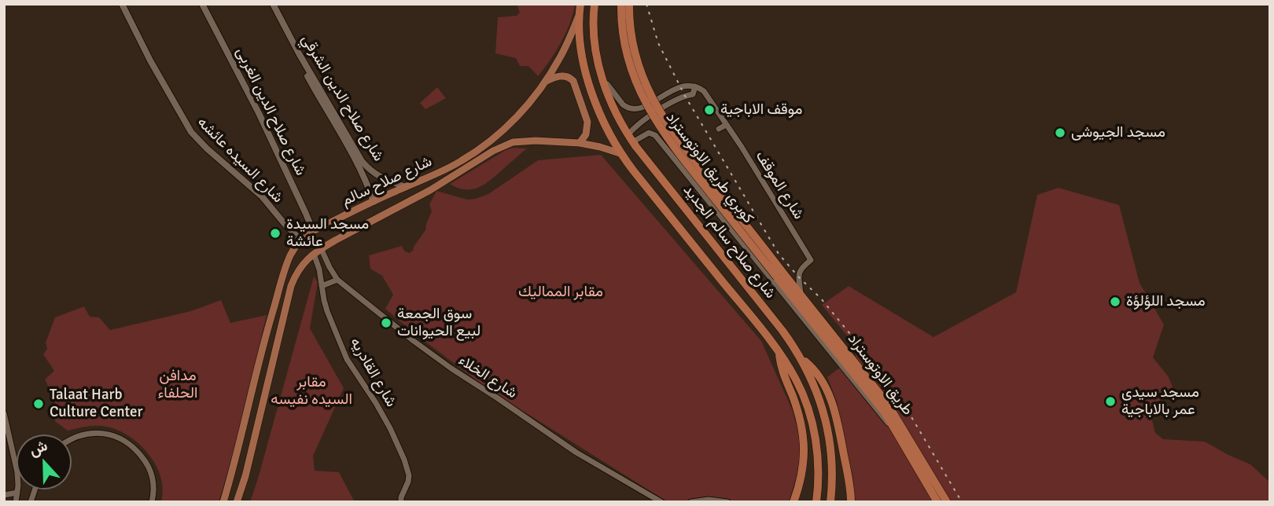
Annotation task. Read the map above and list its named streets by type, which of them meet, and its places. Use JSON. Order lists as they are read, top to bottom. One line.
{"streets":{"highway":["كوبري طريق الاوتوستراد","شارع صلاح سالم","شارع صلاح سالم الجديد","طريق الاوتوستراد"],"main road":["شارع صلاح الدين الشرقي","شارع صلاح الدين الغربى","شارع السيده عائشه"],"street":["شارع الموقف","شارع القادريه","شارع الخلاء"]},"crossings":[["شارع صلاح الدين الشرقي","شارع صلاح سالم"],["شارع صلاح الدين الغربى","شارع صلاح سالم"],["شارع السيده عائشه","شارع صلاح سالم"],["كوبري طريق الاوتوستراد","طريق الاوتوستراد"],["شارع صلاح سالم","شارع صلاح سالم الجديد"],["شارع صلاح سالم","شارع القادريه"],["شارع صلاح سالم","شارع الخلاء"],["شارع الموقف","طريق الاوتوستراد"]],"parks":["مقابر المماليك","مدافن الحلفاء","مقابر السيده نفيسه"],"places":["موقف الاباجية","مسجد الجيوشى","مسجد السيدة عائشة","مسجد اللؤلؤة","سوق الجمعة لبيع الحيوانات","مسجد سيدى عمر بالاباجية","Talaat Harb Culture Center"],"north":"top"}
